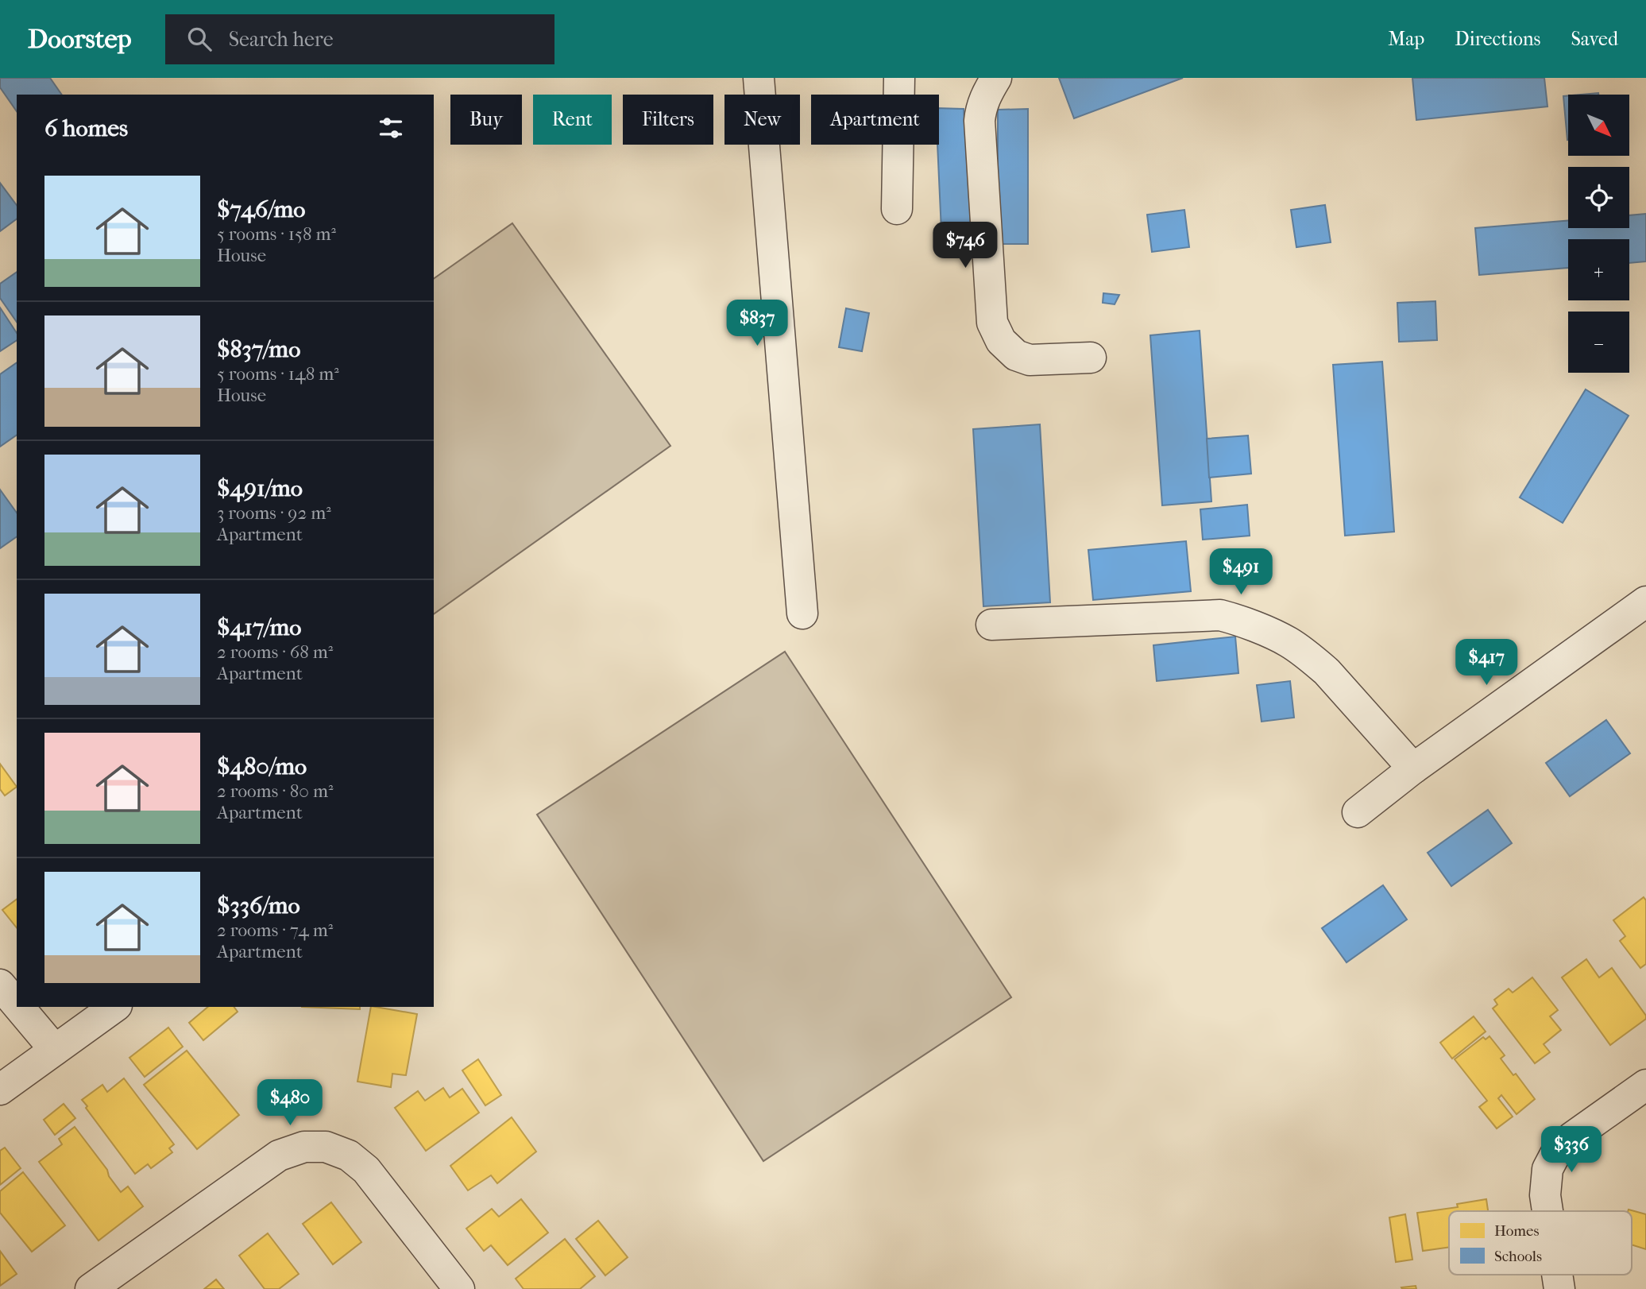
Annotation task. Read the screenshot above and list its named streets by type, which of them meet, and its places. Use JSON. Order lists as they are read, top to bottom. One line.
{"legend":["Homes","Schools"],"north":"bottom right","page":{"header":"Doorstep","search":"Search here","nav":["Map","Directions","Saved"],"map_buttons":["+","−"],"chip":["Buy","Rent","Filters","New","Apartment"],"heading":"6 homes","list":[{"name":"$746/mo","note":"5 rooms · 158 m² · House"},{"name":"$837/mo","note":"5 rooms · 148 m² · House"},{"name":"$491/mo","note":"3 rooms · 92 m² · Apartment"},{"name":"$417/mo","note":"2 rooms · 68 m² · Apartment"},{"name":"$480/mo","note":"2 rooms · 80 m² · Apartment"},{"name":"$336/mo","note":"2 rooms · 74 m² · Apartment"}],"price":["$746","$837","$491","$417","$480","$336"]}}
